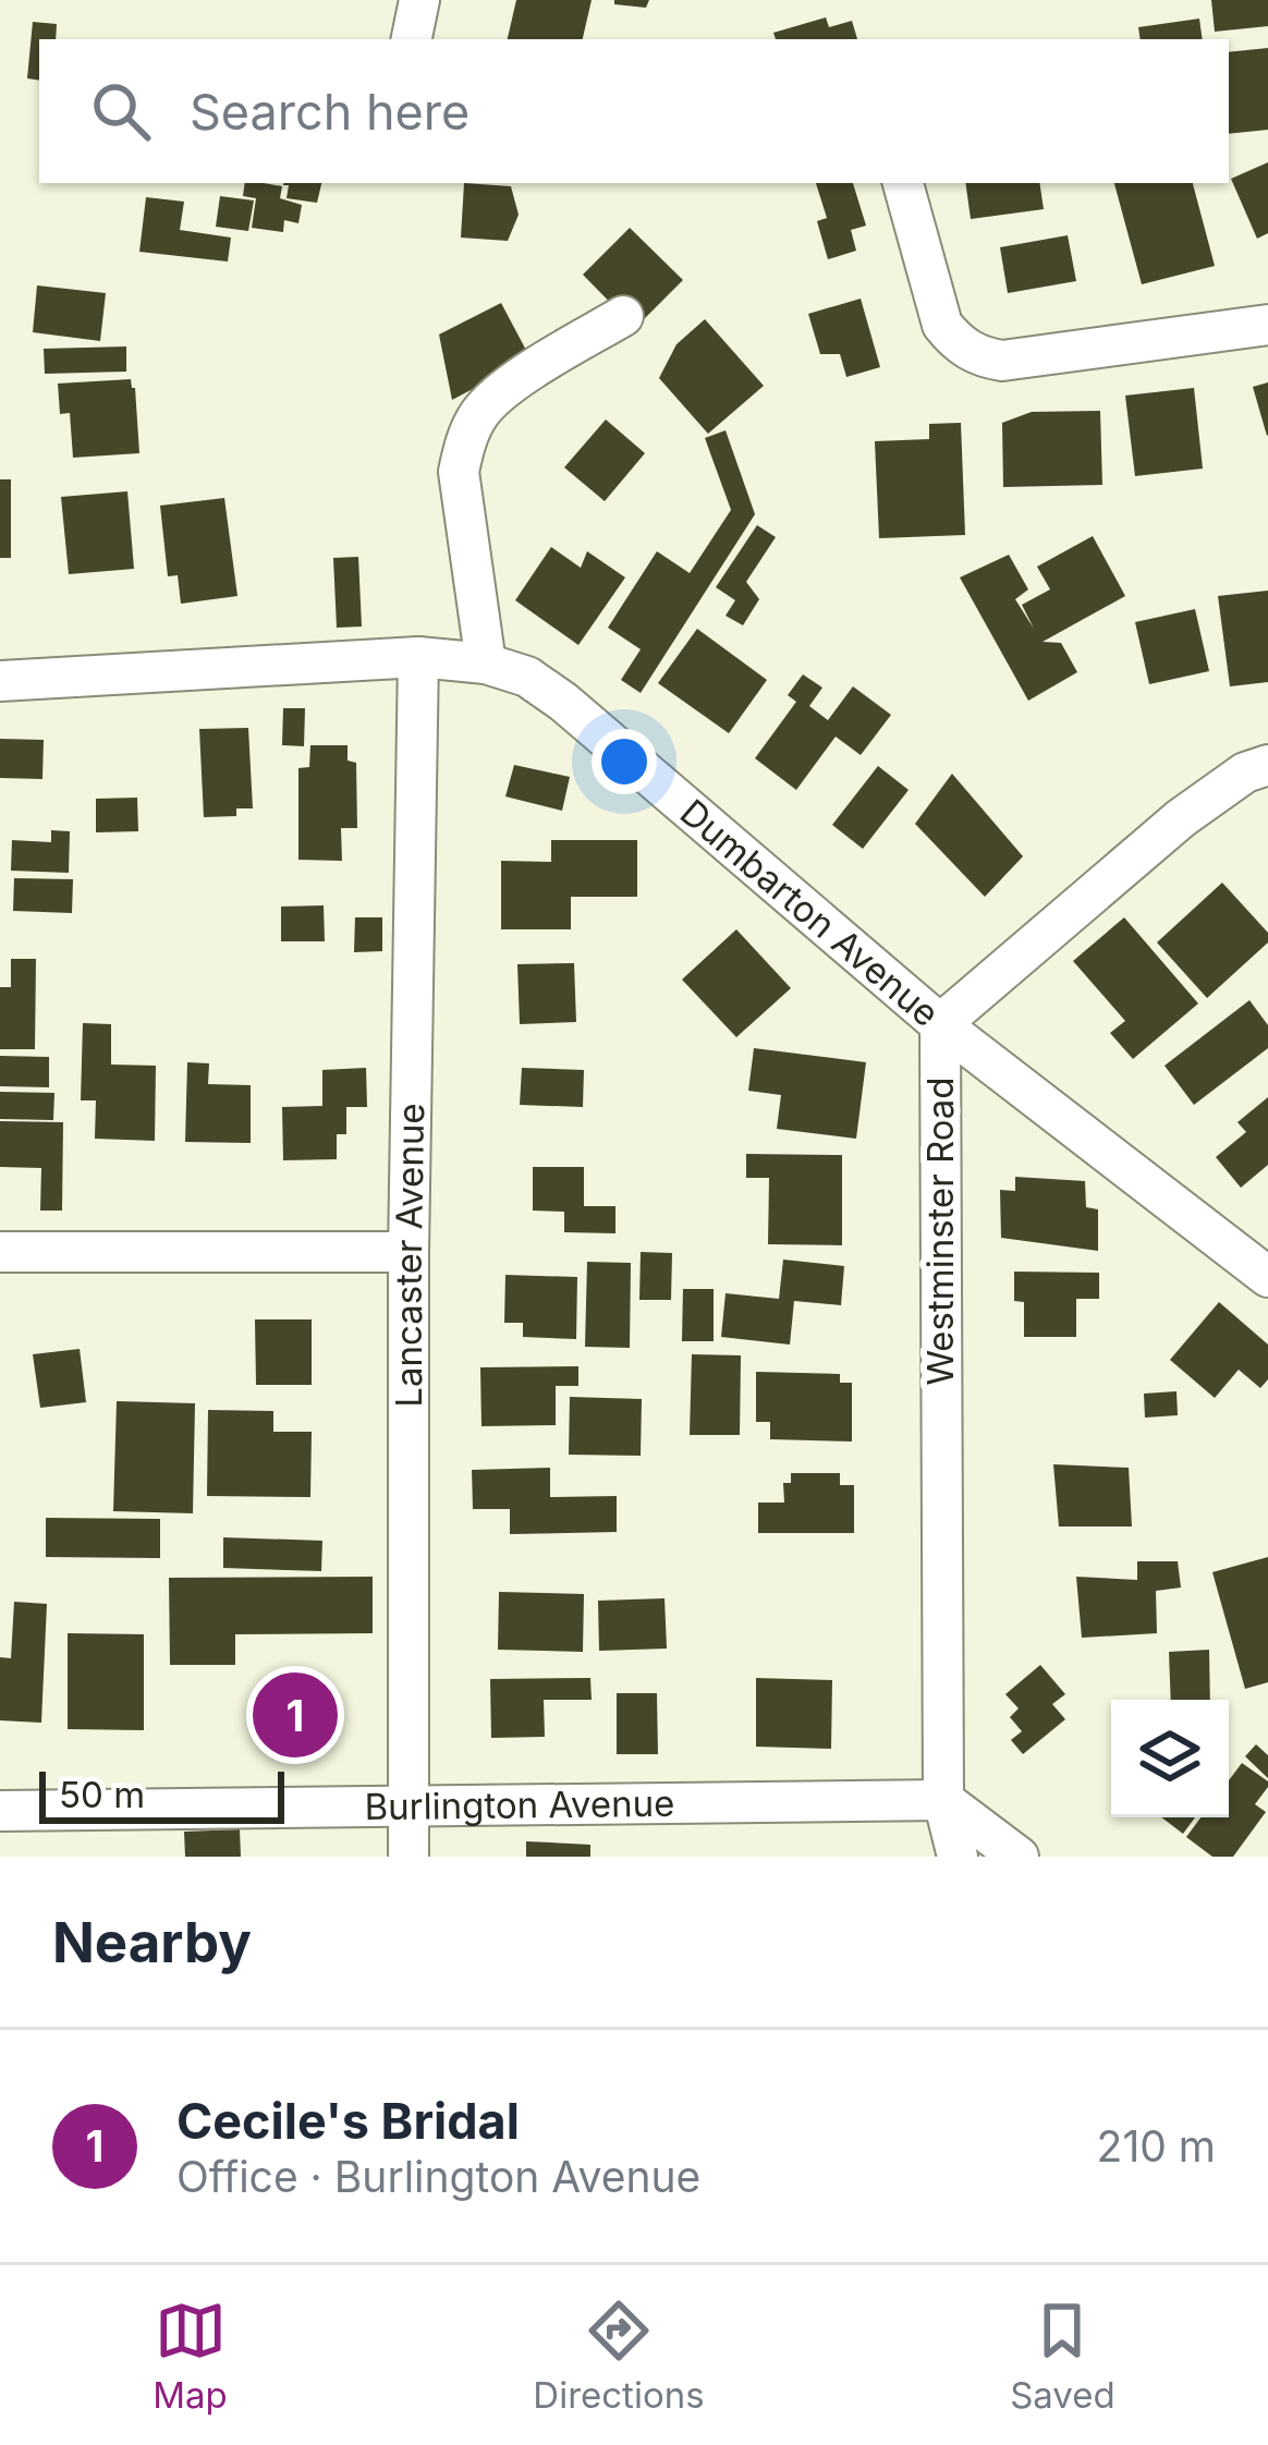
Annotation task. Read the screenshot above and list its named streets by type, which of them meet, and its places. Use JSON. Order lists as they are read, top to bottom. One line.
{"streets":{"street":["Dumbarton Avenue","Westminster Road","Lancaster Avenue","Burlington Avenue"]},"crossings":[["Dumbarton Avenue","Westminster Road"],["Dumbarton Avenue","Lancaster Avenue"],["Westminster Road","Burlington Avenue"],["Lancaster Avenue","Burlington Avenue"]],"scale_bar":"50 m","page":{"search":"Search here","pins":"1","scale":"50 m","heading":"Nearby","list":[{"mark":"1","name":"Cecile's Bridal","note":"Office · Burlington Avenue","value":"210 m"}],"nav":["Map","Directions","Saved"]}}
